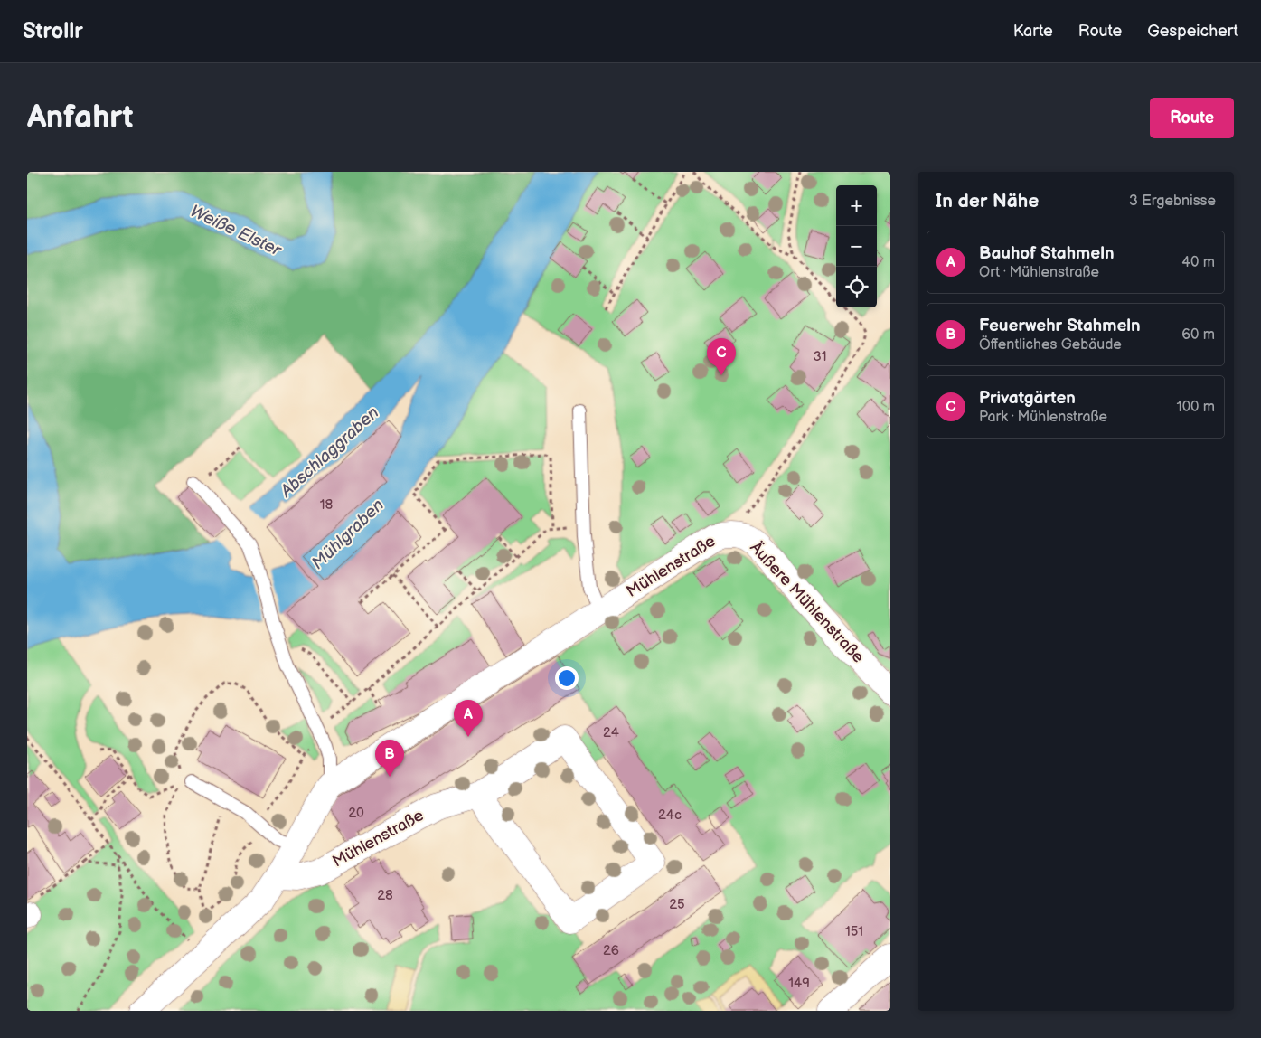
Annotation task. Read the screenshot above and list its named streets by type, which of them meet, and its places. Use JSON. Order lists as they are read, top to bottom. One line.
{"streets":{"street":["Mühlenstraße","Äußere Mühlenstraße"]},"crossings":[["Mühlenstraße","Äußere Mühlenstraße"]],"water":["Weiße Elster","Abschlaggraben","Mühlgraben"],"house_numbers":["31","18","24","20","24c","28","25","151","26","149"],"page":{"header":"Strollr","nav":["Karte","Route","Gespeichert"],"buttons":"Route","title":"Anfahrt","heading":["In der Nähe","3 Ergebnisse"],"map_buttons":["+","−"],"list":[{"mark":"A","name":"Bauhof Stahmeln","note":"Ort · Mühlenstraße","value":"40 m"},{"mark":"B","name":"Feuerwehr Stahmeln","note":"Öffentliches Gebäude","value":"60 m"},{"mark":"C","name":"Privatgärten","note":"Park · Mühlenstraße","value":"100 m"}],"pins":["C","A","B"]}}
